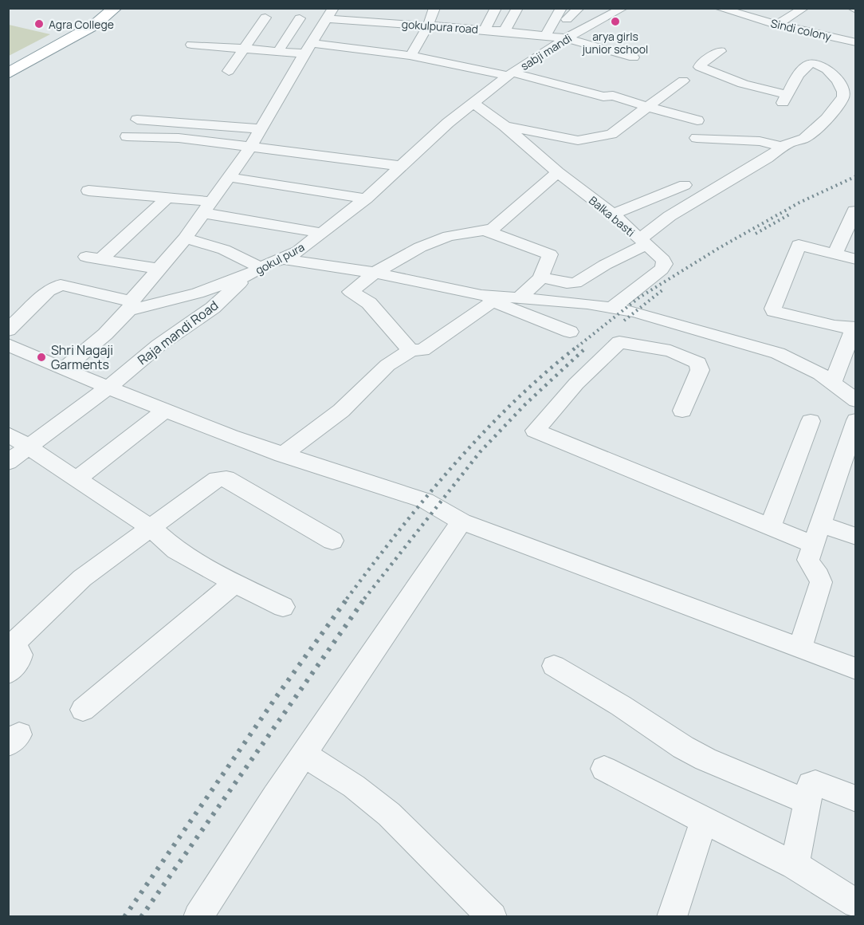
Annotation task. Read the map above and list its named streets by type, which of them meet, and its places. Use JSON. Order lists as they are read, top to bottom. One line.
{"streets":{"street":["gokulpura road","Sindi colony","sabji mandi","Balka basti","gokul pura","Raja mandi Road"]},"crossings":[["gokulpura road","sabji mandi"],["sabji mandi","Balka basti"],["sabji mandi","gokul pura"],["Balka basti","gokul pura"],["gokul pura","Raja mandi Road"]],"places":["arya girls junior school","Agra College","Shri Nagaji Garments"]}
